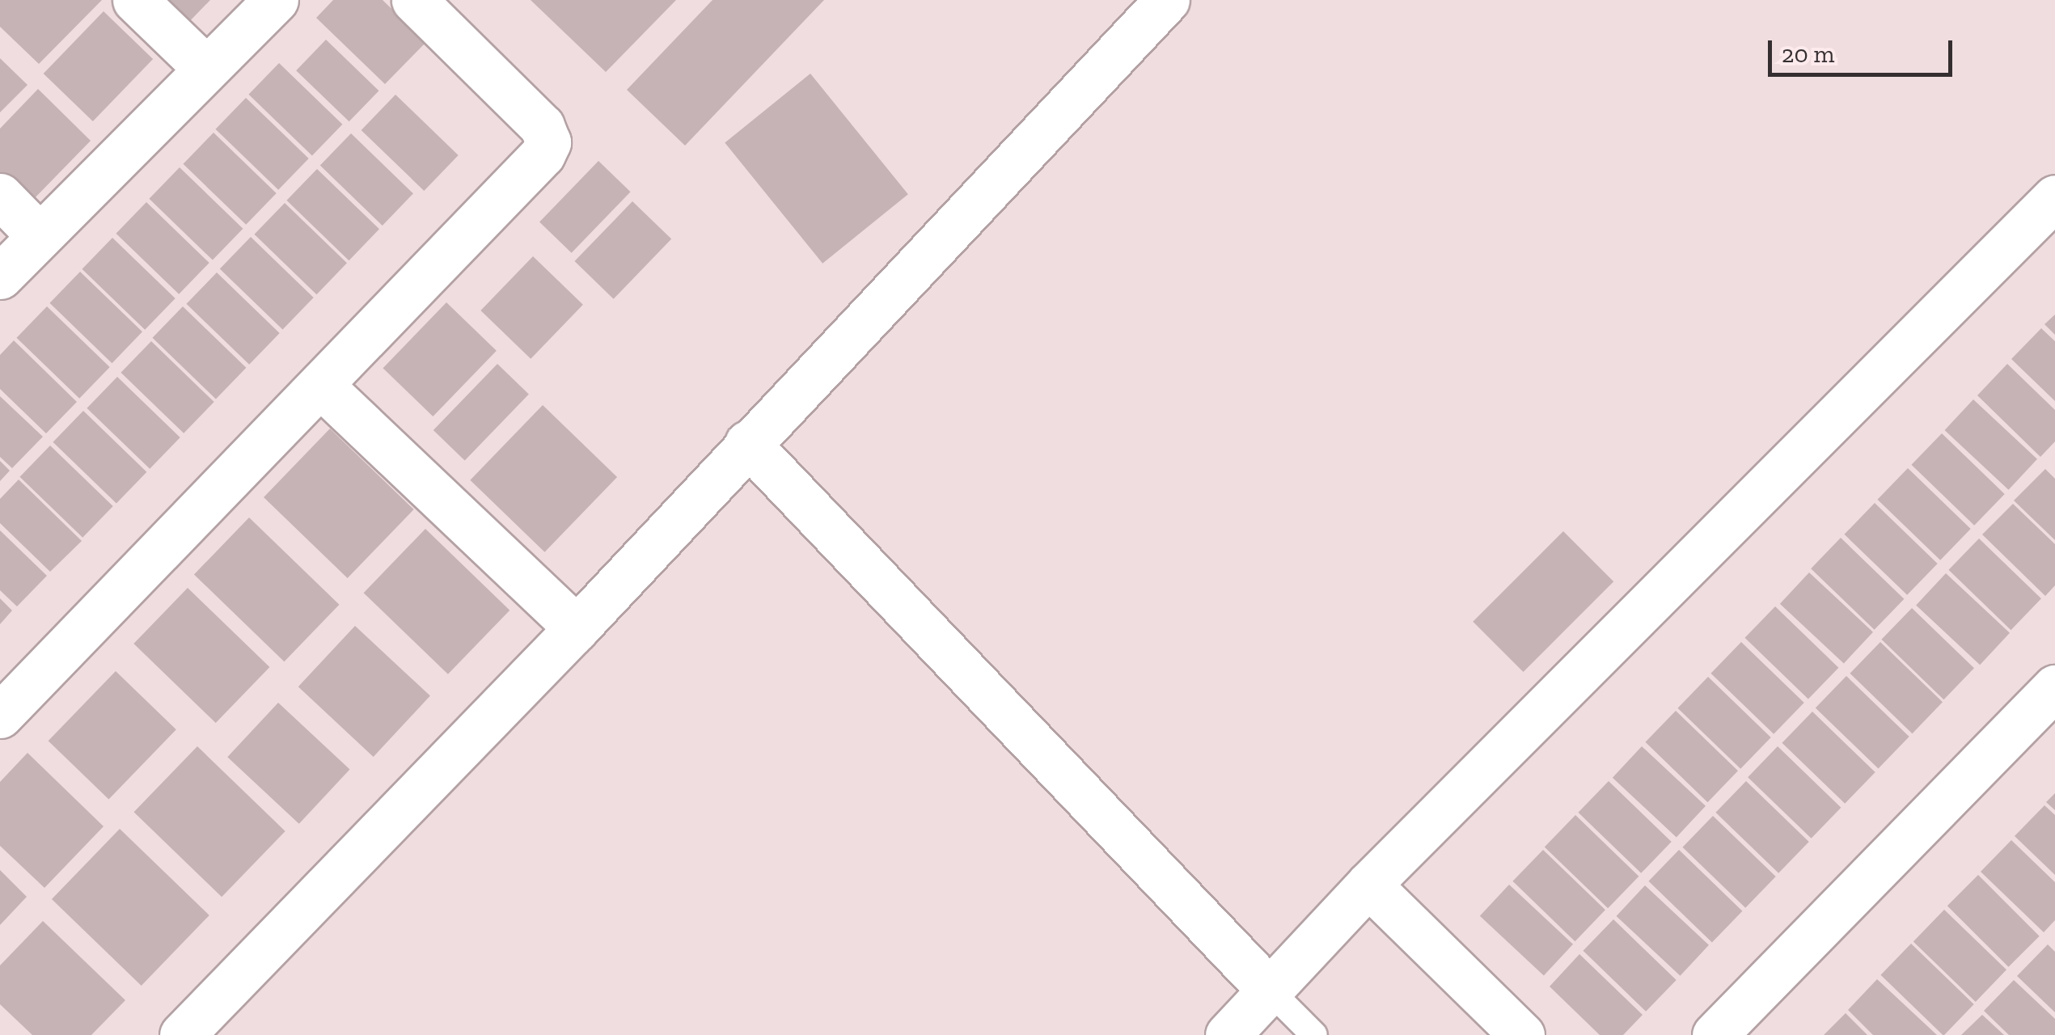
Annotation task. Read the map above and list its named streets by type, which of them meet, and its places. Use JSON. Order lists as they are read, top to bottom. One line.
{"scale_bar":"20 m"}
